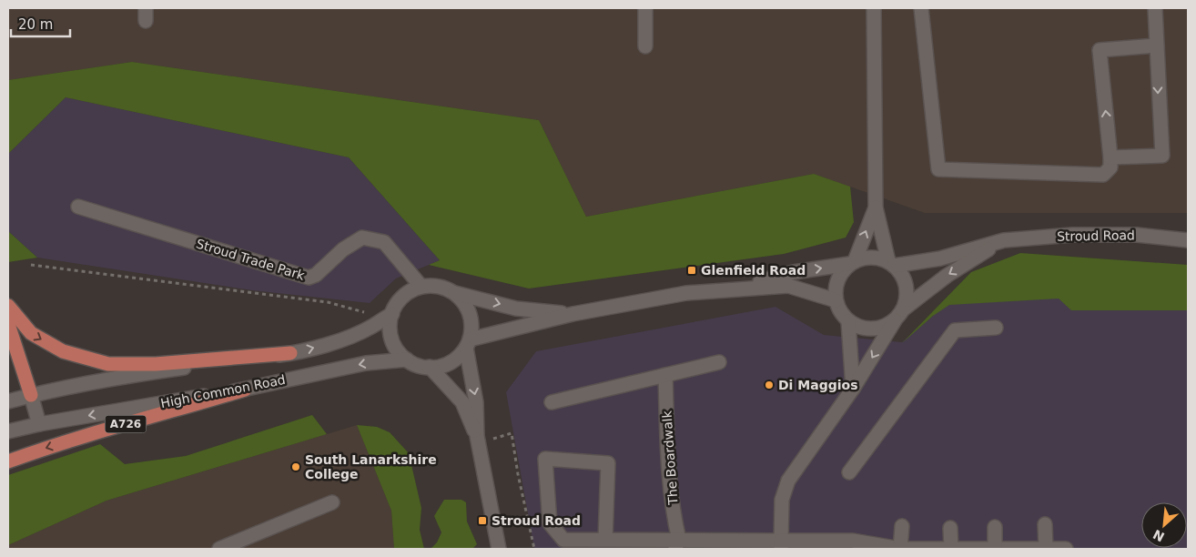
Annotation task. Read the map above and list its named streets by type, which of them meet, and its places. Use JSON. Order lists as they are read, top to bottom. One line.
{"streets":{"main road":["A726"],"street":["Stroud Road","Stroud Trade Park","High Common Road","The Boardwalk"]},"crossings":[["High Common Road","A726"]],"places":{"transit":["Glenfield Road","Stroud Road"],"other":["Di Maggios","South Lanarkshire College"]},"scale_bar":"20 m","north":"bottom left"}
